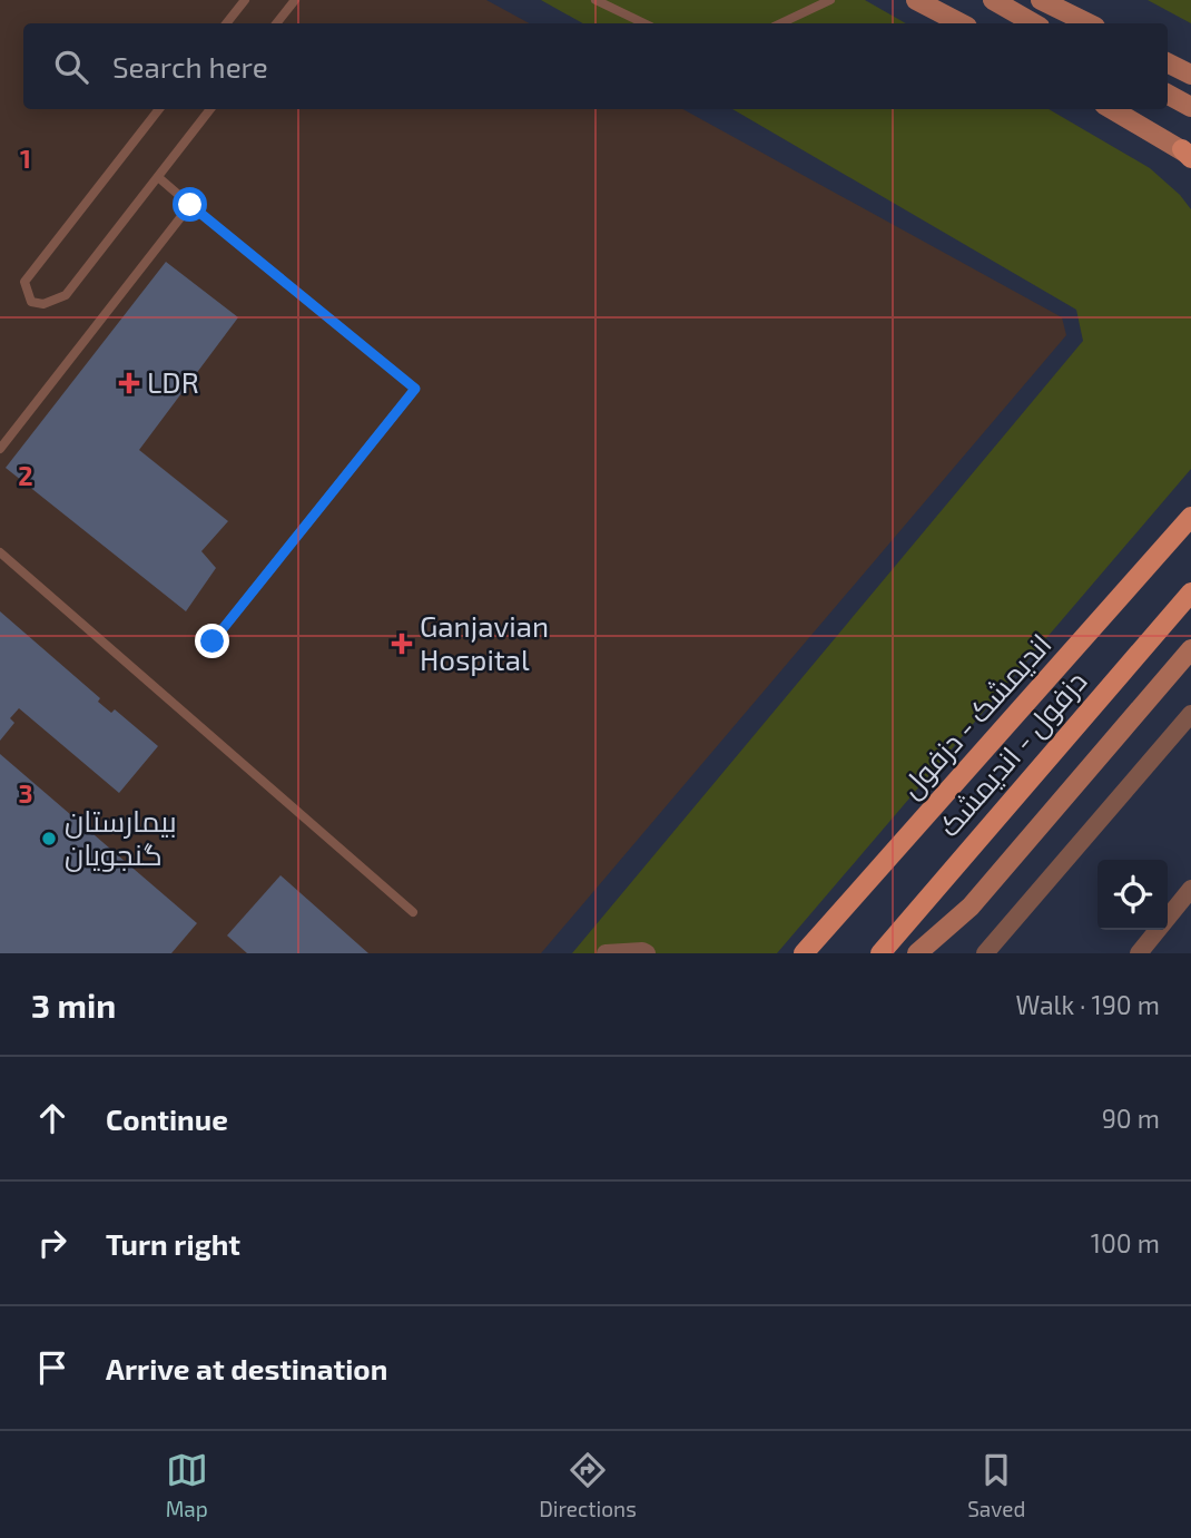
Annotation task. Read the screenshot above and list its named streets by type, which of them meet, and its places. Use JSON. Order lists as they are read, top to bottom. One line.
{"streets":{"main road":["اندیمشک - دزفول","دزفول - اندیمشک"]},"places":{"health":["LDR","Ganjavian Hospital"],"other":["بیمارستان گنجویان"]},"page":{"search":"Search here","heading":["3 min","Walk · 190 m"],"list":[["Continue","90 m"],["Turn right","100 m"],"Arrive at destination"],"nav":["Map","Directions","Saved"]},"grid":{"rows":["1","2","3"]}}
